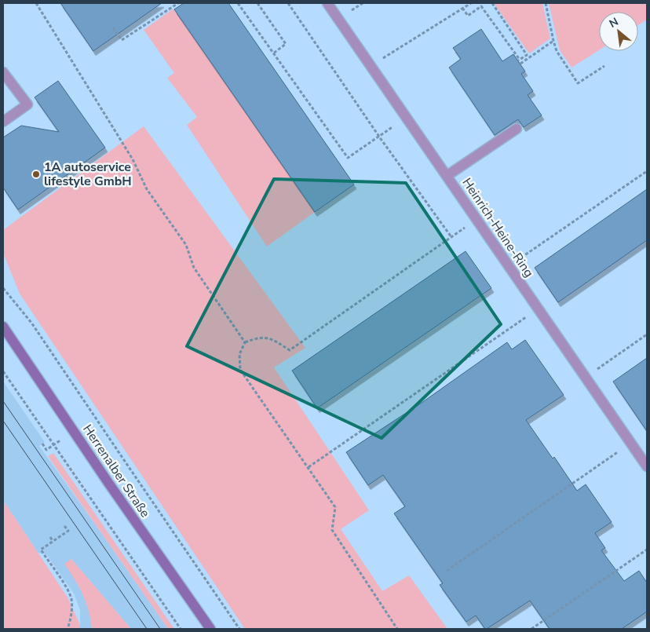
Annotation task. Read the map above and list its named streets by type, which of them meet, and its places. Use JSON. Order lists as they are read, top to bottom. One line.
{"streets":{"main road":["Herrenalber Straße"],"street":["Heinrich-Heine-Ring"]},"places":["1A autoservice lifestyle GmbH"],"north":"top left"}
